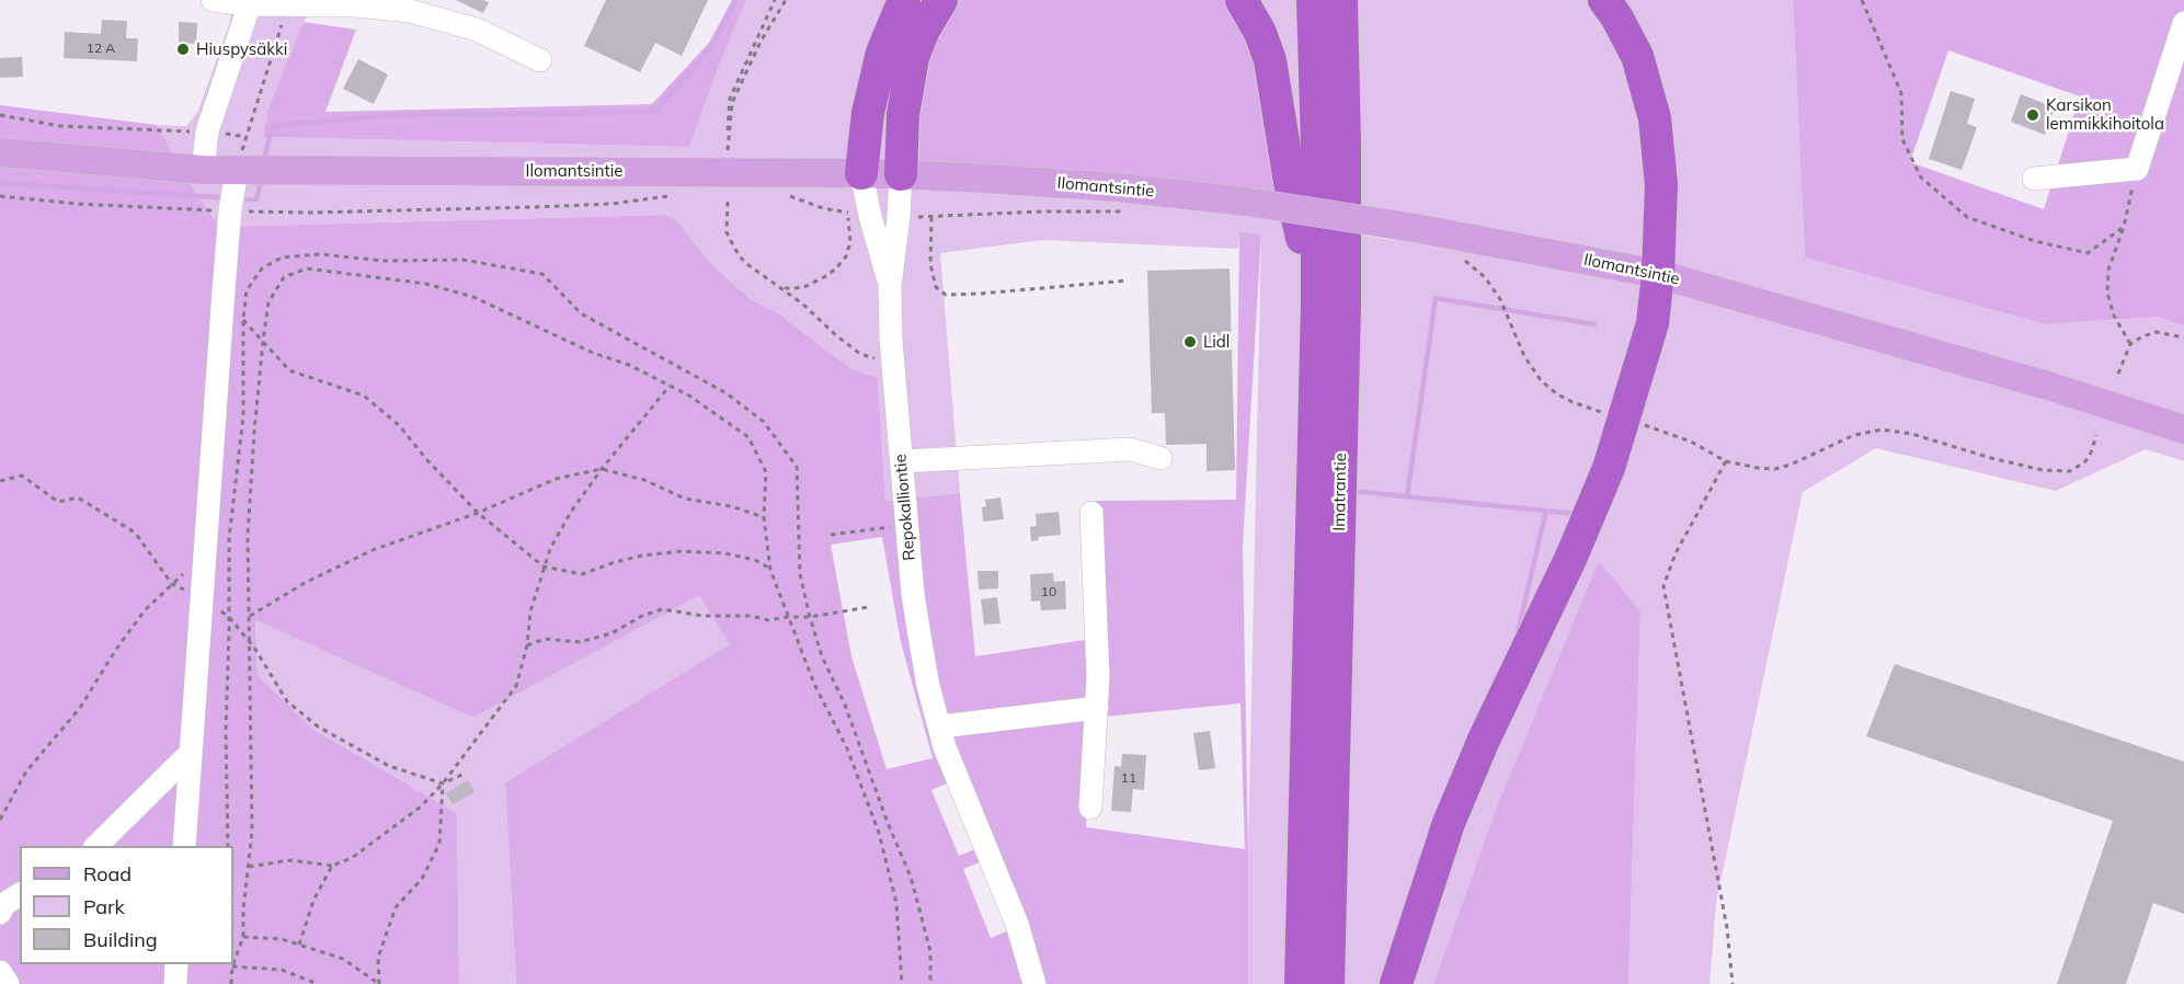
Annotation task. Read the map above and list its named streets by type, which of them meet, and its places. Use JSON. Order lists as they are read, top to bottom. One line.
{"streets":{"highway":["Imatrantie"],"main road":["Ilomantsintie"],"street":["Repokalliontie"]},"crossings":[["Ilomantsintie","Repokalliontie"]],"places":["Hiuspysäkki","Karsikon lemmikkihoitola","Lidl"],"house_numbers":["12 A","10","11"],"legend":["Road","Park","Building"]}
